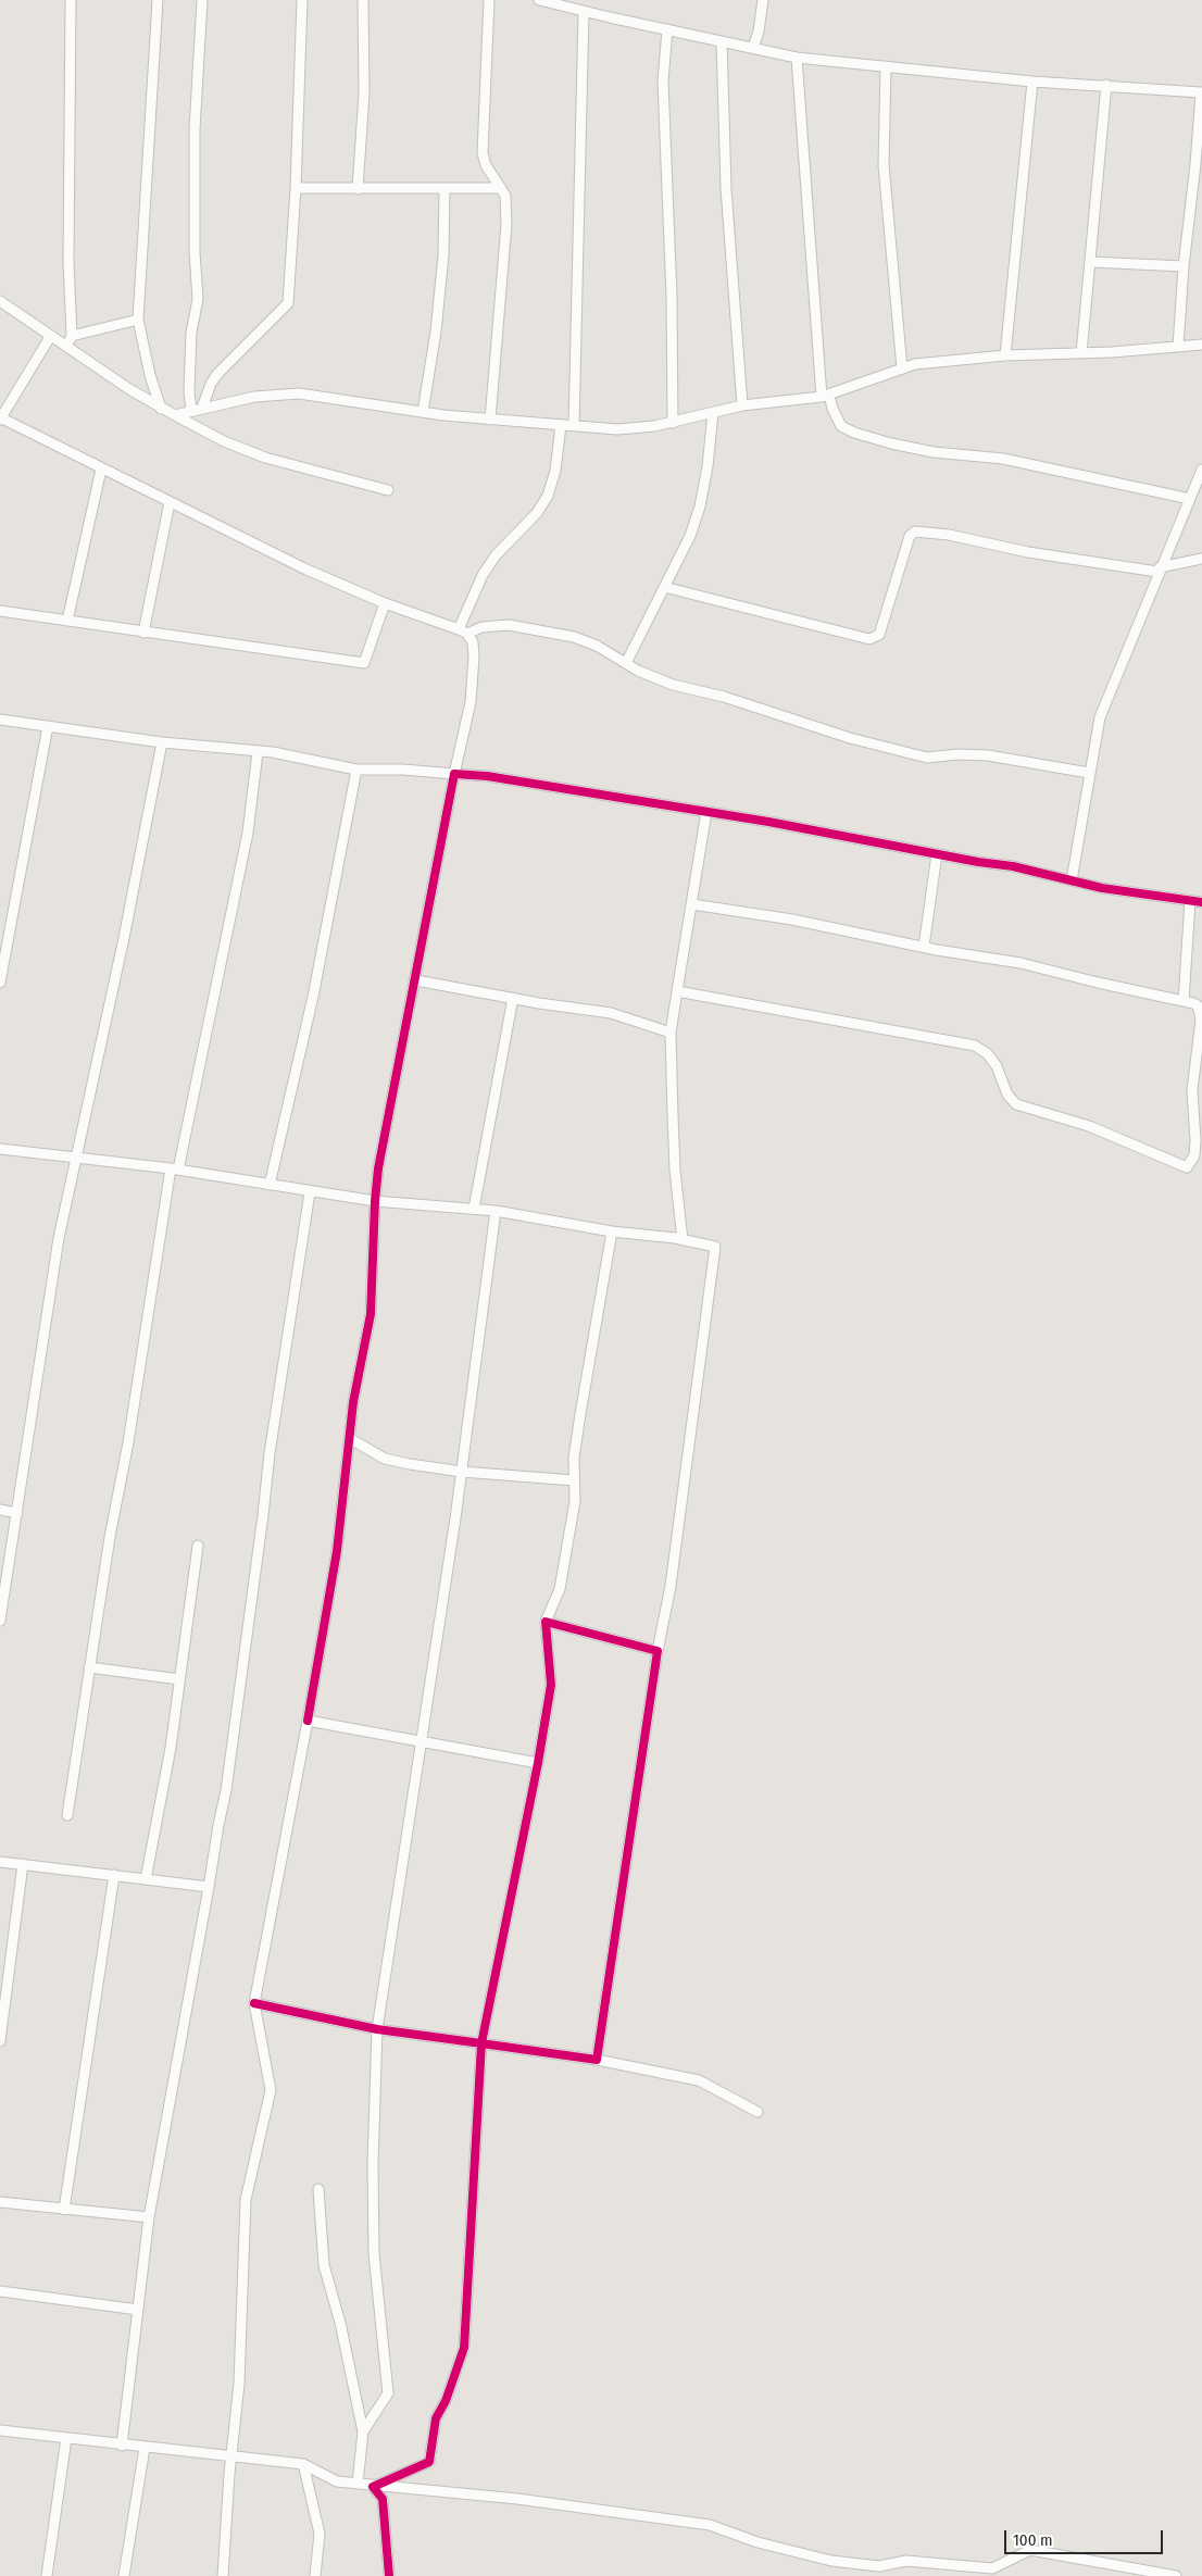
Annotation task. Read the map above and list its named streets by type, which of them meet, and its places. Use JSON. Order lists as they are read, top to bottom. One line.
{"scale_bar":"100 m"}
